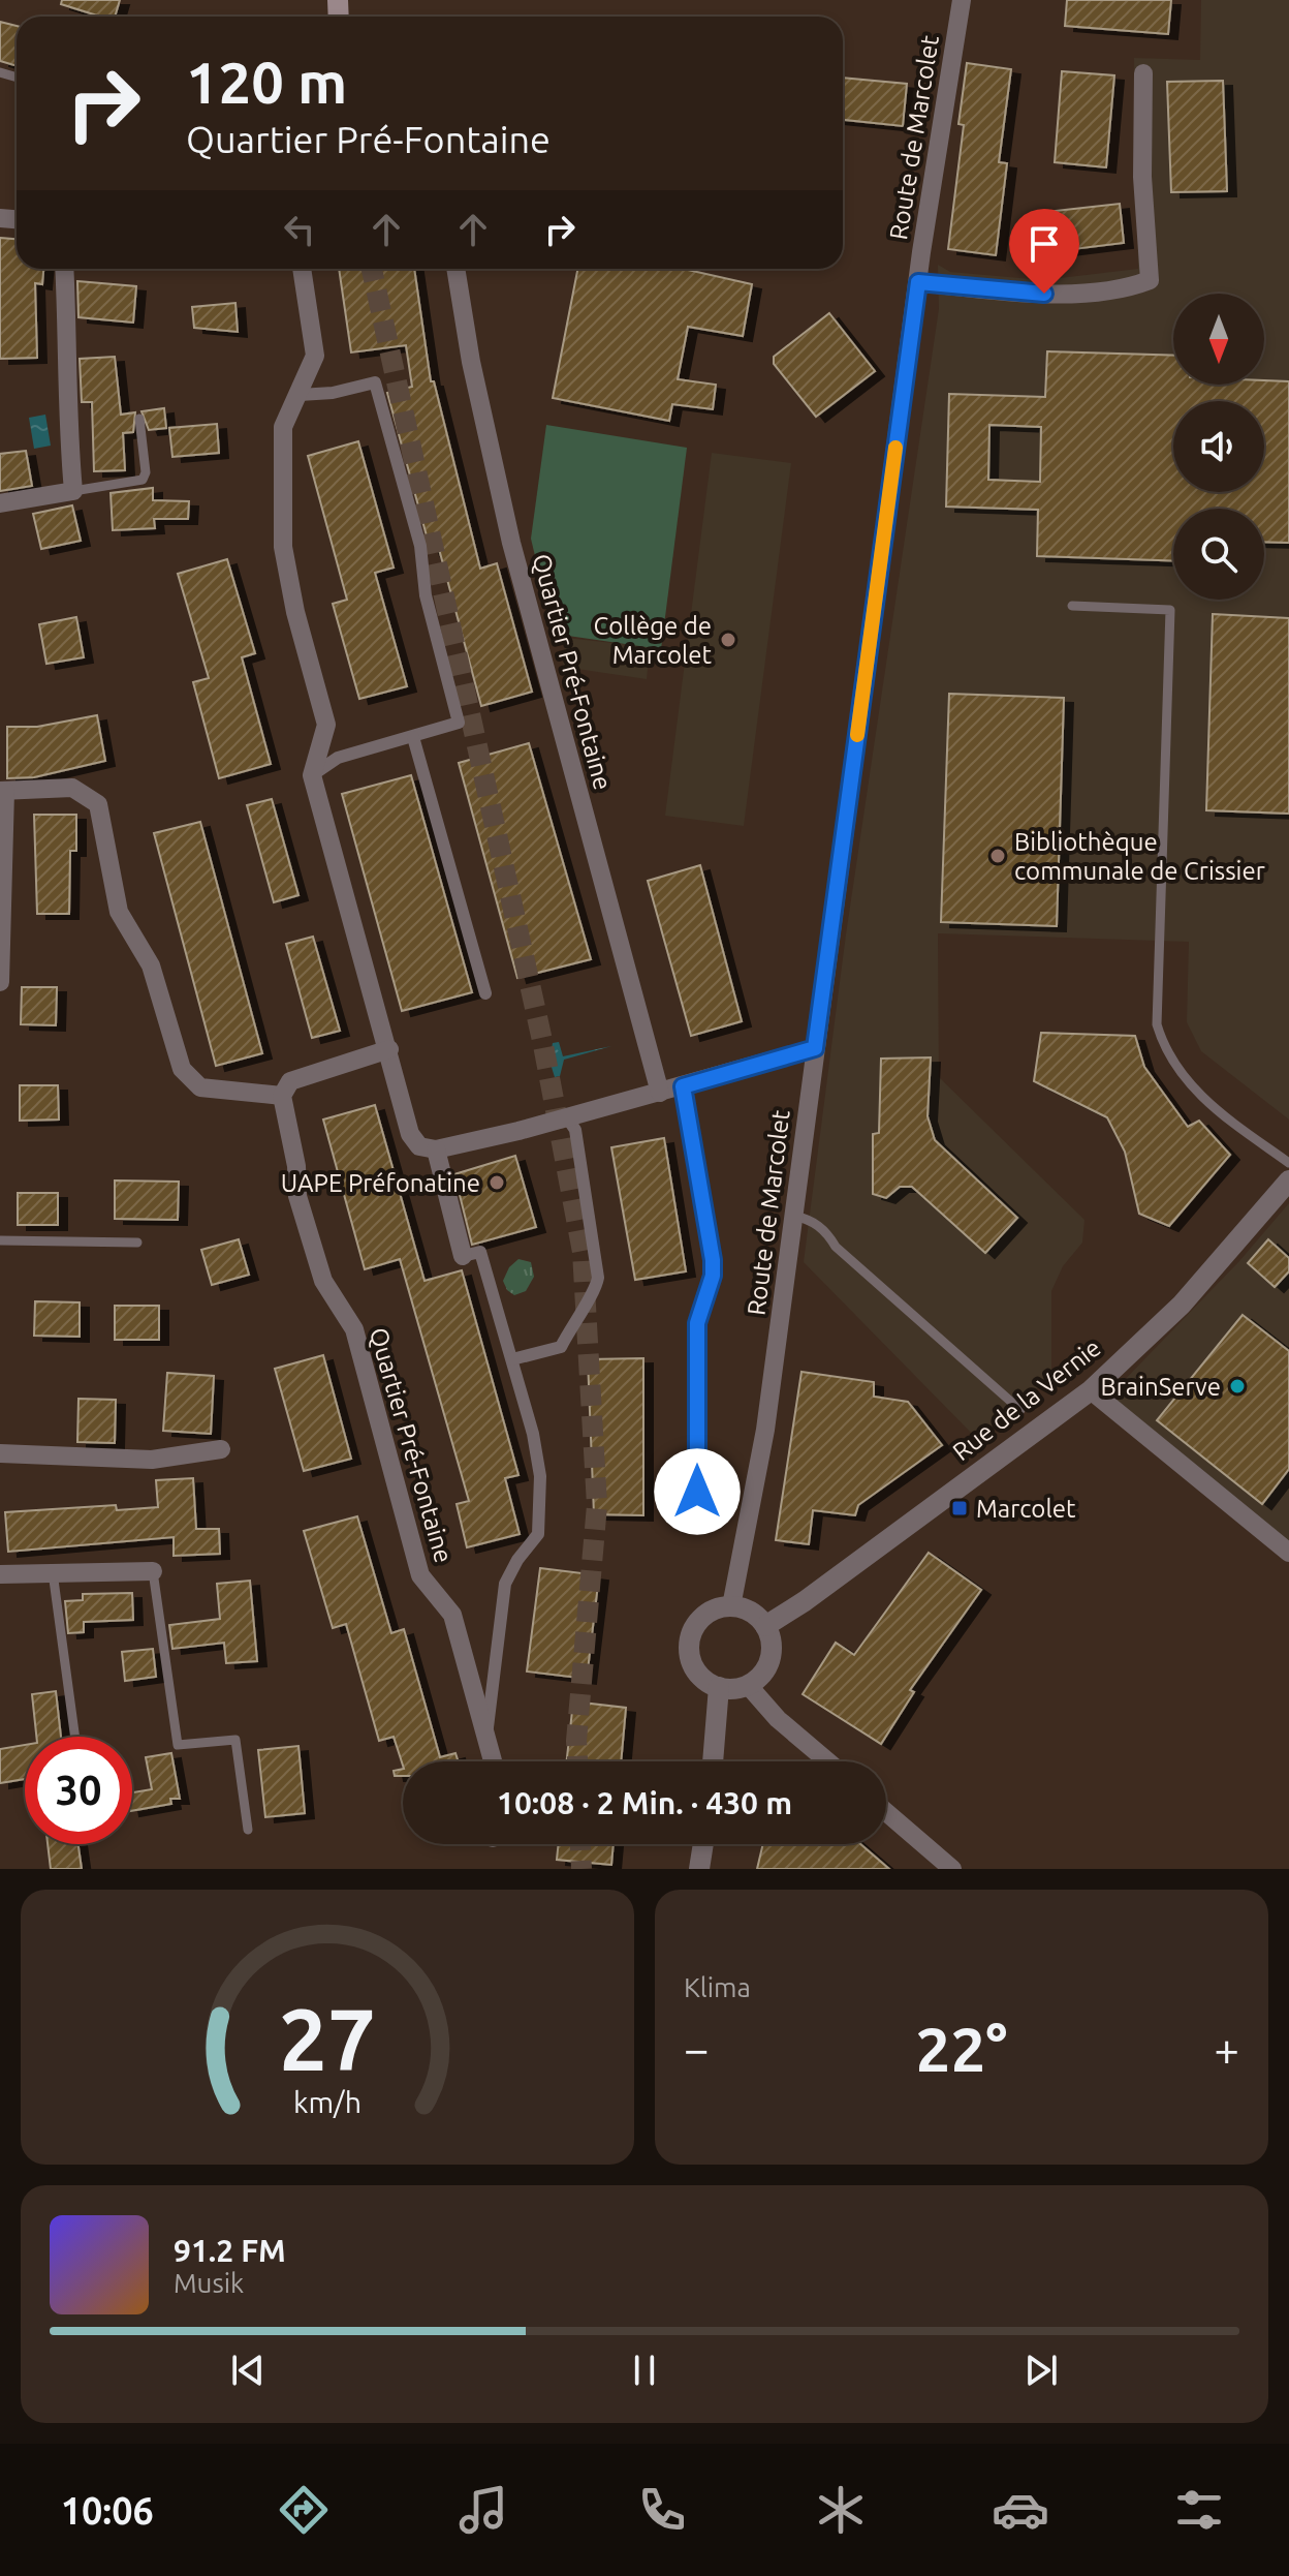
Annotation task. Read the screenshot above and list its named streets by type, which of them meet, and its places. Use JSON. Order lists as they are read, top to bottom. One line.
{"streets":{"street":["Route de Marcolet","Quartier Pré-Fontaine","Rue de la Vernie"]},"crossings":[["Route de Marcolet","Rue de la Vernie"]],"places":{"other":["Collège de Marcolet","Bibliothèque communale de Crissier","UAPE Préfonatine","BrainServe"],"transit":["Marcolet"]},"north":"bottom","page":{"turn":["120 m","Quartier Pré-Fontaine"],"limit":"30","trip":"10:08 · 2 Min. · 430 m","tile":"Klima","heat":["−","22°","+"],"song":["91.2 FM","Musik"],"tabs":"10:06","gauge":["27","km/h"]}}
